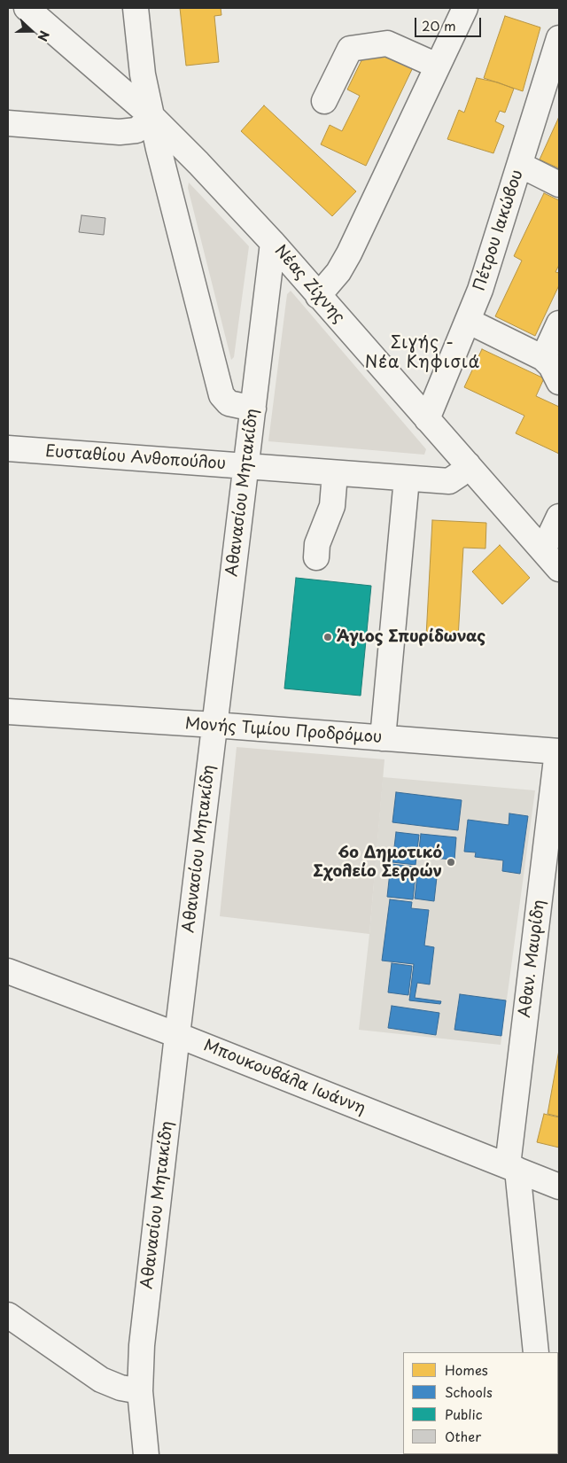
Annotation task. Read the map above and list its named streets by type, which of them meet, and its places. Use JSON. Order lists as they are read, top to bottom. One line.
{"streets":{"street":["Πέτρου Ιακώβου","Νέας Ζίχνης","Ευσταθίου Ανθοπούλου","Αθανασίου Μητακίδη","Μονής Τιμίου Προδρόμου","Αθαν. Μαυρίδη","Μπουκουβάλα Ιωάννη"]},"crossings":[["Πέτρου Ιακώβου","Νέας Ζίχνης"],["Νέας Ζίχνης","Ευσταθίου Ανθοπούλου"],["Νέας Ζίχνης","Αθανασίου Μητακίδη"],["Ευσταθίου Ανθοπούλου","Αθανασίου Μητακίδη"],["Αθανασίου Μητακίδη","Μονής Τιμίου Προδρόμου"],["Αθανασίου Μητακίδη","Μπουκουβάλα Ιωάννη"],["Μονής Τιμίου Προδρόμου","Αθαν. Μαυρίδη"],["Αθαν. Μαυρίδη","Μπουκουβάλα Ιωάννη"]],"districts":["Σιγής - Νέα Κηφισιά"],"places":["Άγιος Σπυρίδωνας","6ο Δημοτικό Σχολείο Σερρών"],"legend":["Homes","Schools","Public","Other"],"scale_bar":"20 m","north":"right"}
